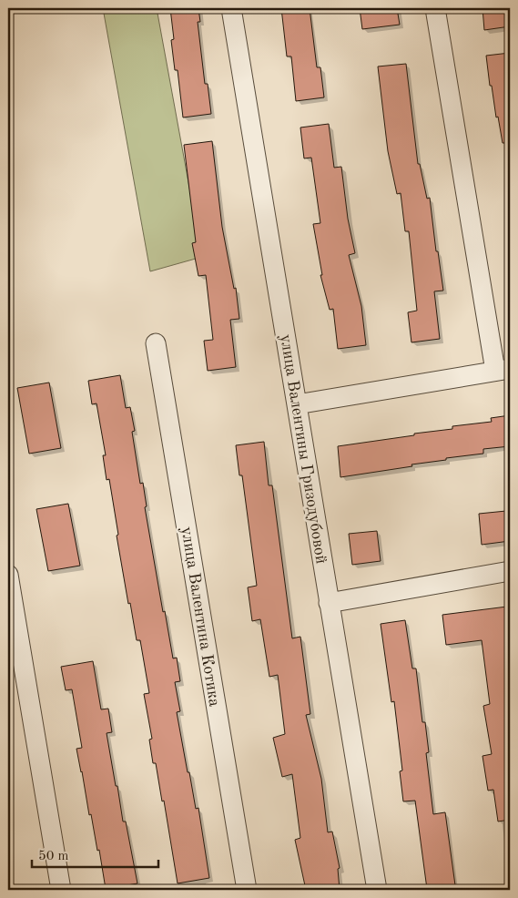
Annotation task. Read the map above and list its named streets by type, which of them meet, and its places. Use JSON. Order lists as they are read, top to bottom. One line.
{"streets":{"street":["улица Валентины Гризодубовой","улица Валентина Котика"]},"scale_bar":"50 m"}
